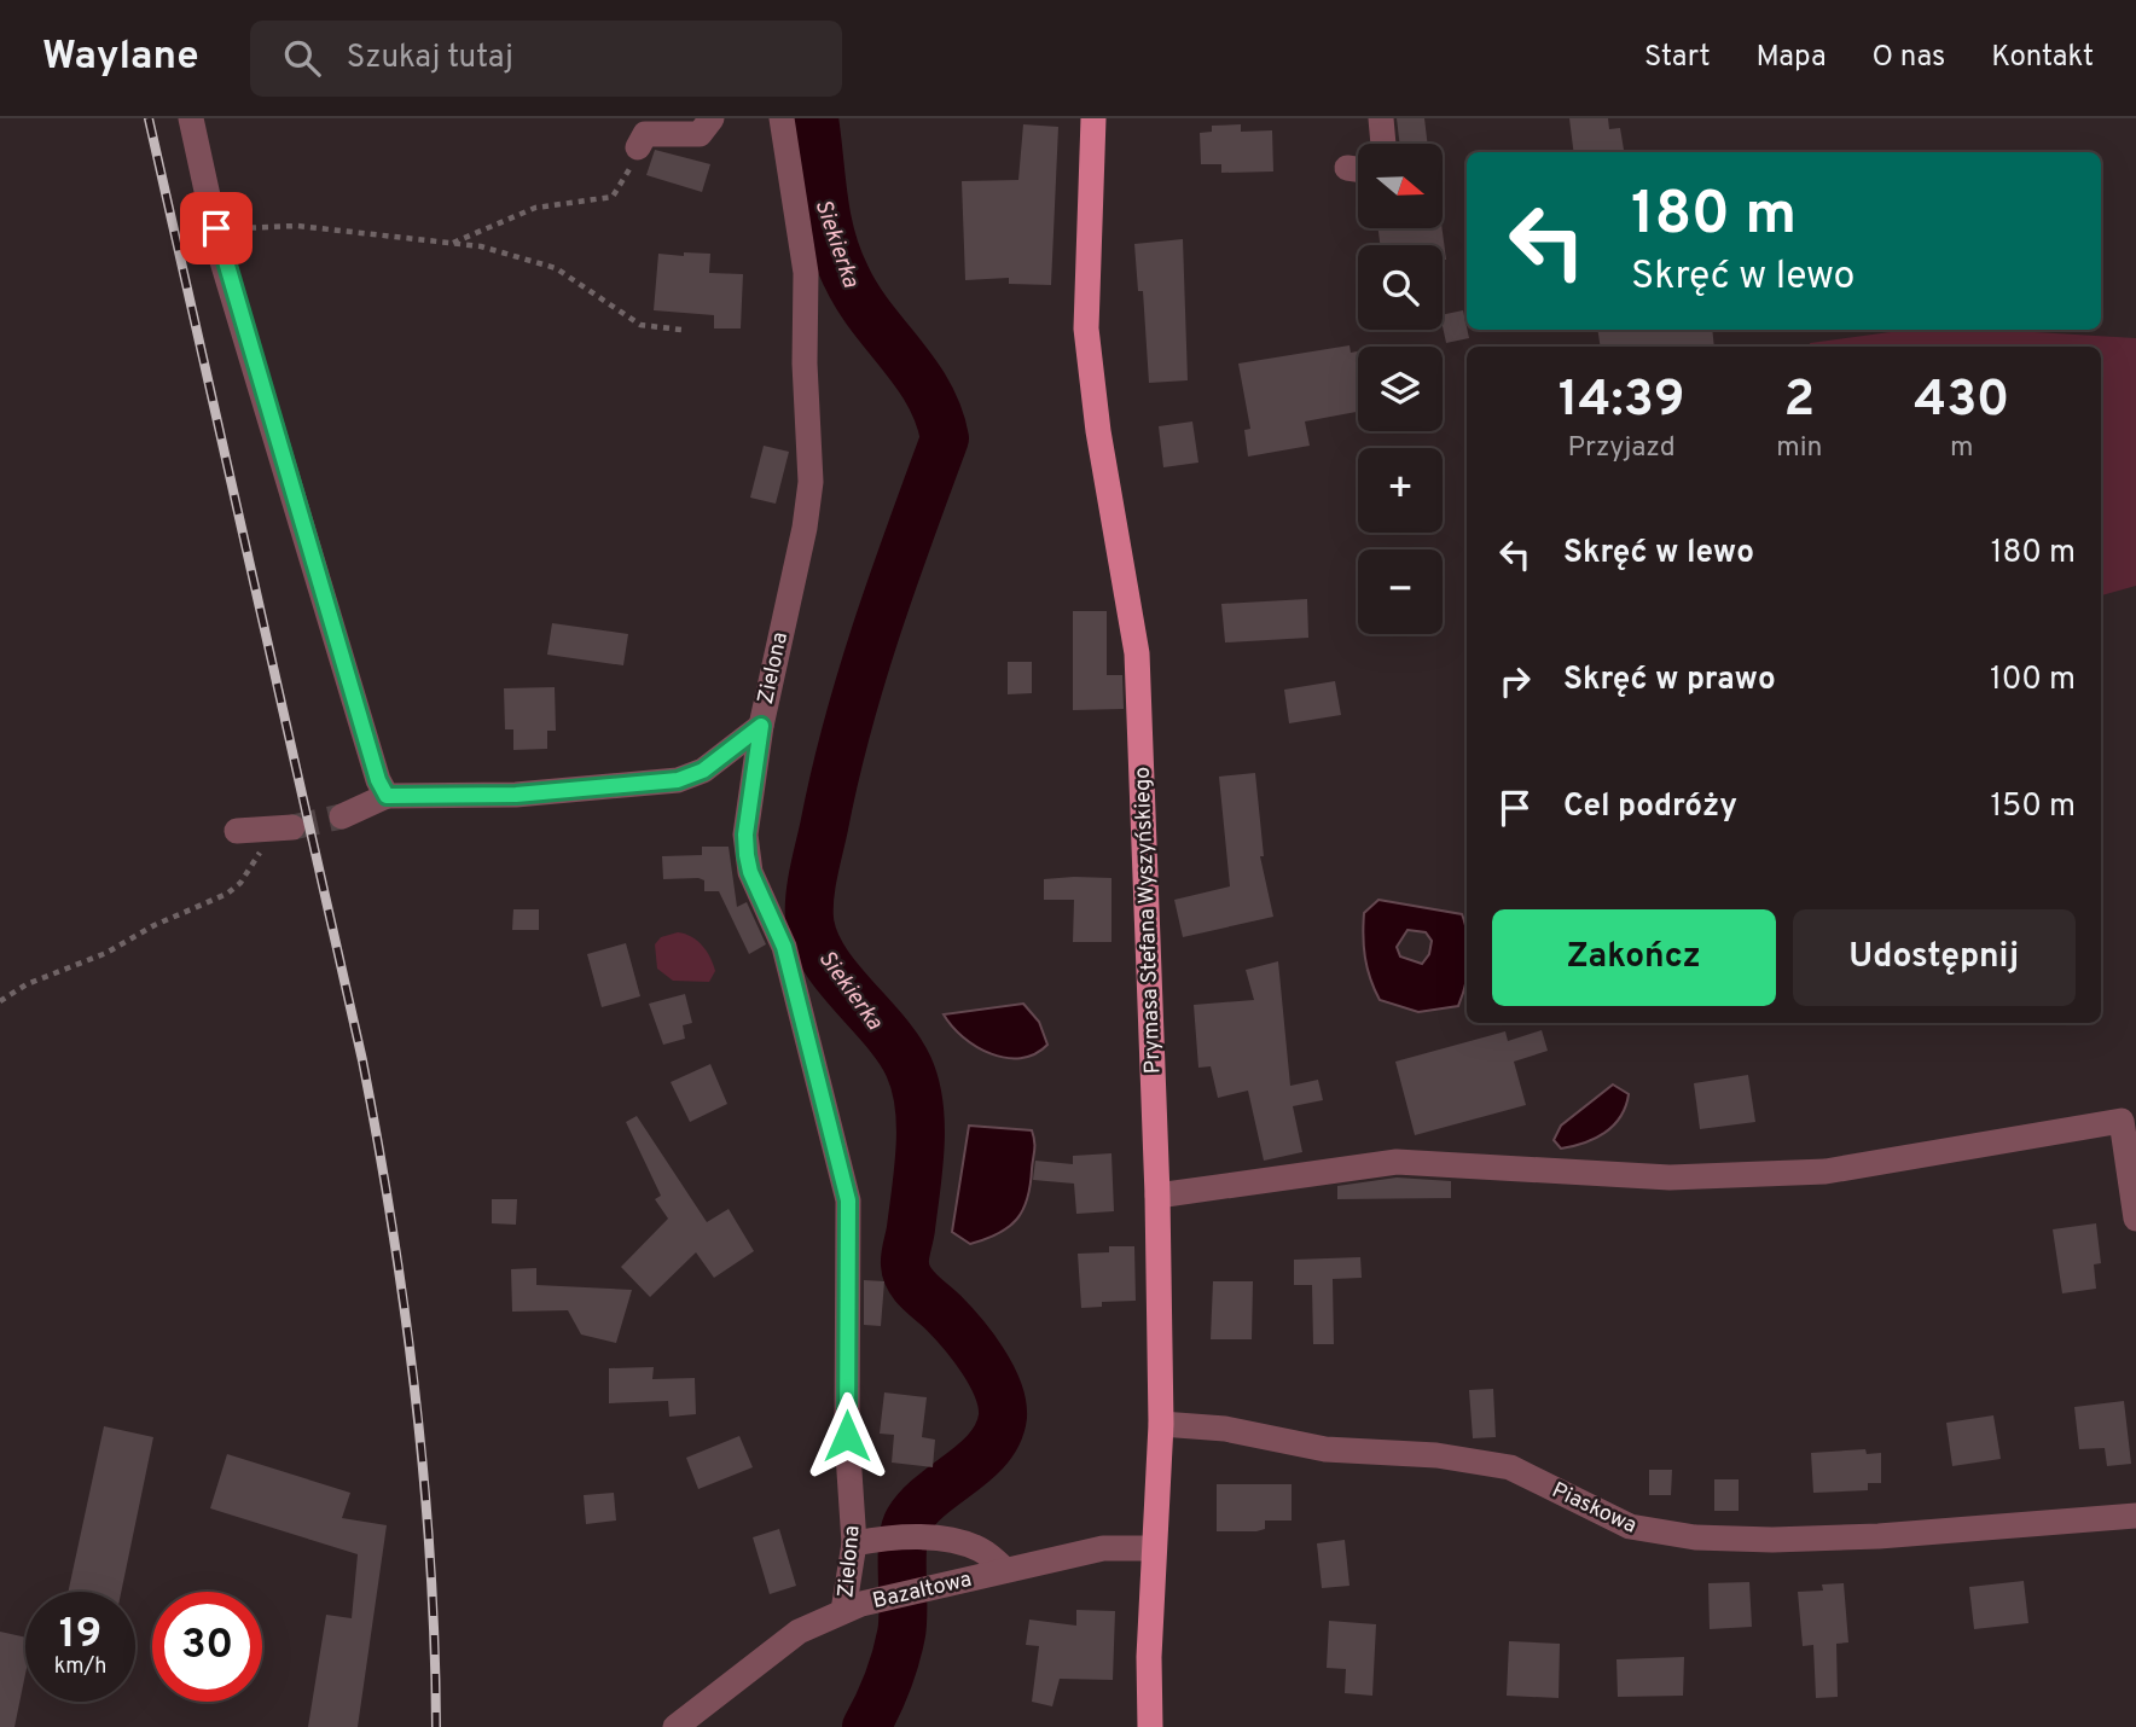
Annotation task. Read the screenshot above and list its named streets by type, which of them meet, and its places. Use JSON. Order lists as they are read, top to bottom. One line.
{"streets":{"main road":["Prymasa Stefana Wyszyńskiego"],"street":["Zielona","Piaskowa","Bazaltowa"]},"crossings":[["Zielona","Bazaltowa"],["Prymasa Stefana Wyszyńskiego","Piaskowa"],["Prymasa Stefana Wyszyńskiego","Bazaltowa"]],"water":["Siekierka"],"north":"right","page":{"header":"Waylane","search":"Szukaj tutaj","nav":["Start","Mapa","O nas","Kontakt"],"map_buttons":["+","−"],"turn":["180 m","Skręć w lewo"],"eta":["14:39","Przyjazd","2","min","430","m"],"list":[{"name":"Skręć w lewo","value":"180 m"},{"name":"Skręć w prawo","value":"100 m"},{"name":"Cel podróży","value":"150 m"}],"buttons":["Zakończ","Udostępnij"],"speed":"19 km/h","limit":"30"}}
